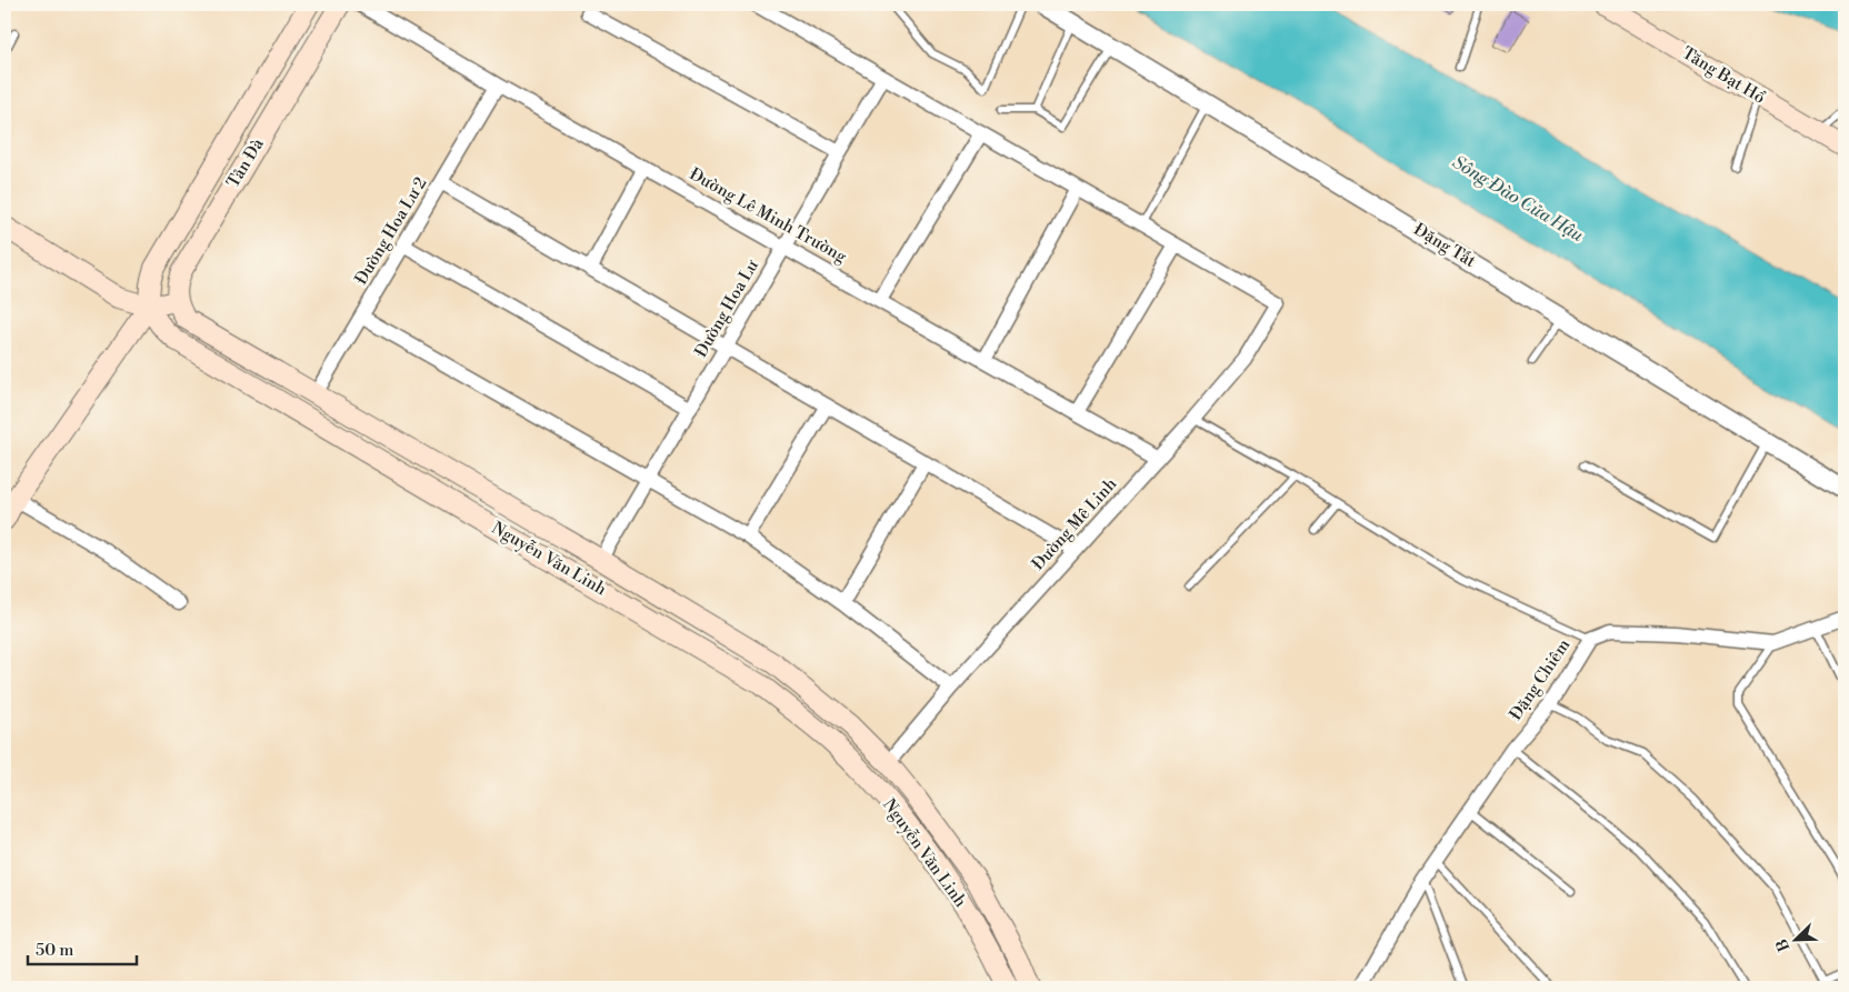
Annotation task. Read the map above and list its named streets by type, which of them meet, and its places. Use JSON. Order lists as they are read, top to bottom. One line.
{"streets":{"main road":["Tăng Bạt Hổ","Tản Đà","Nguyễn Văn Linh"],"street":["Đường Lê Minh Trường","Đường Hoa Lư 2","Đặng Tất","Đường Hoa Lư","Đường Mê Linh","Đặng Chiêm"]},"crossings":[["Tản Đà","Nguyễn Văn Linh"],["Đường Lê Minh Trường","Đường Hoa Lư 2"],["Đường Lê Minh Trường","Đường Hoa Lư"],["Đường Lê Minh Trường","Đường Mê Linh"],["Đường Hoa Lư 2","Nguyễn Văn Linh"],["Đường Hoa Lư","Nguyễn Văn Linh"],["Đường Mê Linh","Nguyễn Văn Linh"]],"water":["Sông Đào Cửa Hậu"],"scale_bar":"50 m","north":"bottom left"}
